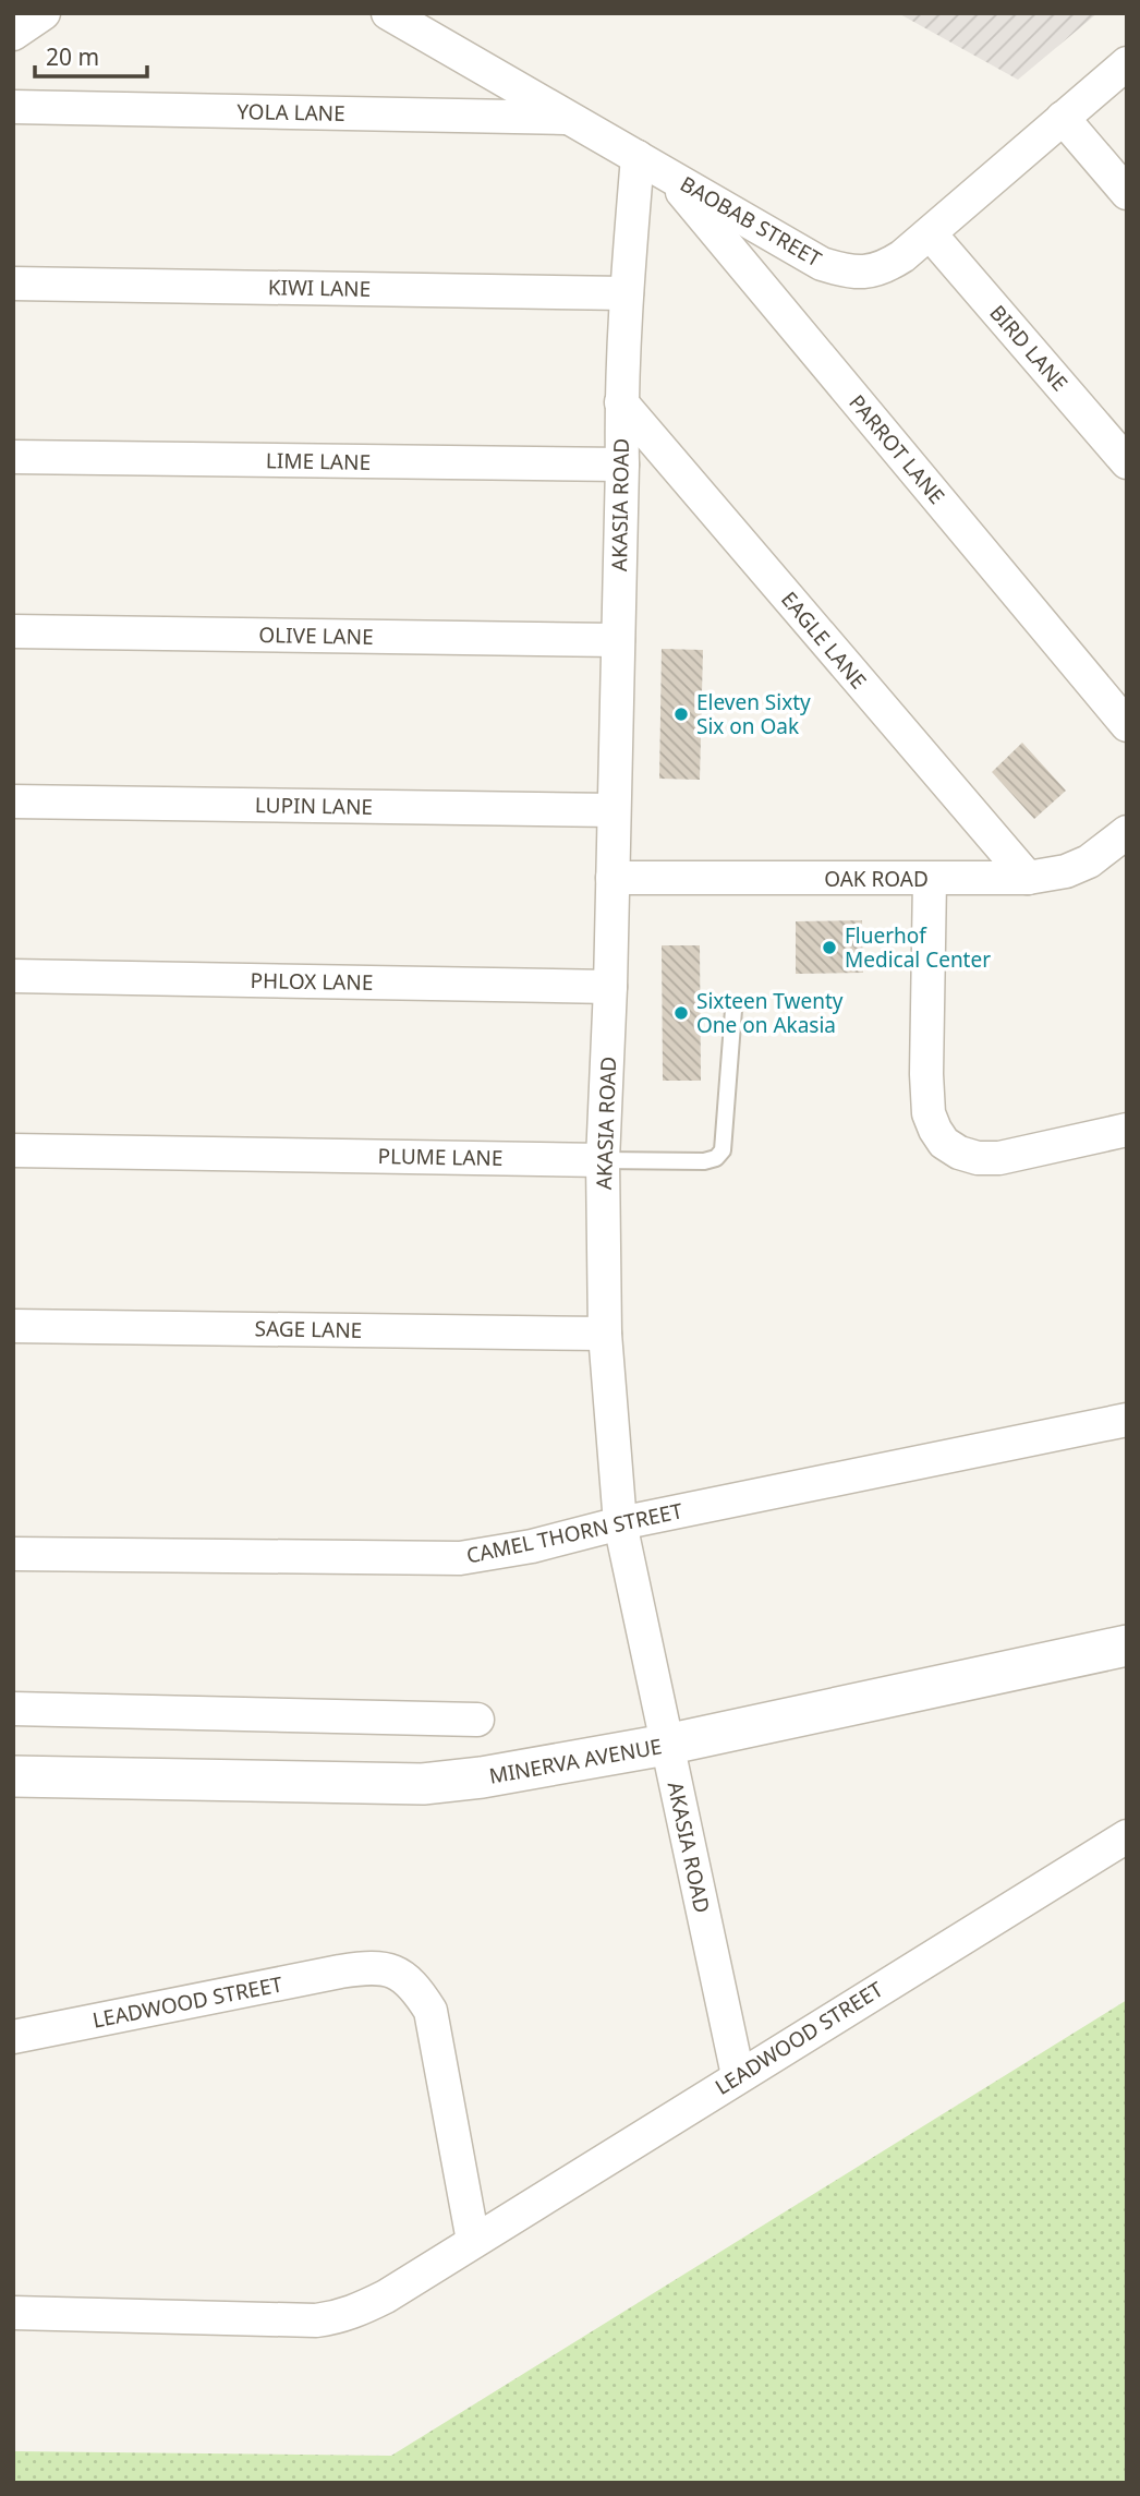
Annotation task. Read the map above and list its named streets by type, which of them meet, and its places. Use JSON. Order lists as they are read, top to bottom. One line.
{"streets":{"street":["YOLA LANE","BAOBAB STREET","KIWI LANE","BIRD LANE","PARROT LANE","LIME LANE","AKASIA ROAD","OLIVE LANE","EAGLE LANE","LUPIN LANE","OAK ROAD","PHLOX LANE","PLUME LANE","SAGE LANE","CAMEL THORN STREET","MINERVA AVENUE","LEADWOOD STREET"]},"crossings":[["YOLA LANE","BAOBAB STREET"],["BAOBAB STREET","BIRD LANE"],["BAOBAB STREET","PARROT LANE"],["BAOBAB STREET","AKASIA ROAD"],["KIWI LANE","AKASIA ROAD"],["LIME LANE","AKASIA ROAD"],["AKASIA ROAD","OLIVE LANE"],["AKASIA ROAD","EAGLE LANE"],["AKASIA ROAD","LUPIN LANE"],["AKASIA ROAD","OAK ROAD"],["AKASIA ROAD","PHLOX LANE"],["AKASIA ROAD","PLUME LANE"],["AKASIA ROAD","SAGE LANE"],["AKASIA ROAD","CAMEL THORN STREET"],["AKASIA ROAD","MINERVA AVENUE"],["AKASIA ROAD","LEADWOOD STREET"],["EAGLE LANE","OAK ROAD"]],"places":["Eleven Sixty Six on Oak","Fluerhof Medical Center","Sixteen Twenty One on Akasia"],"scale_bar":"20 m"}
